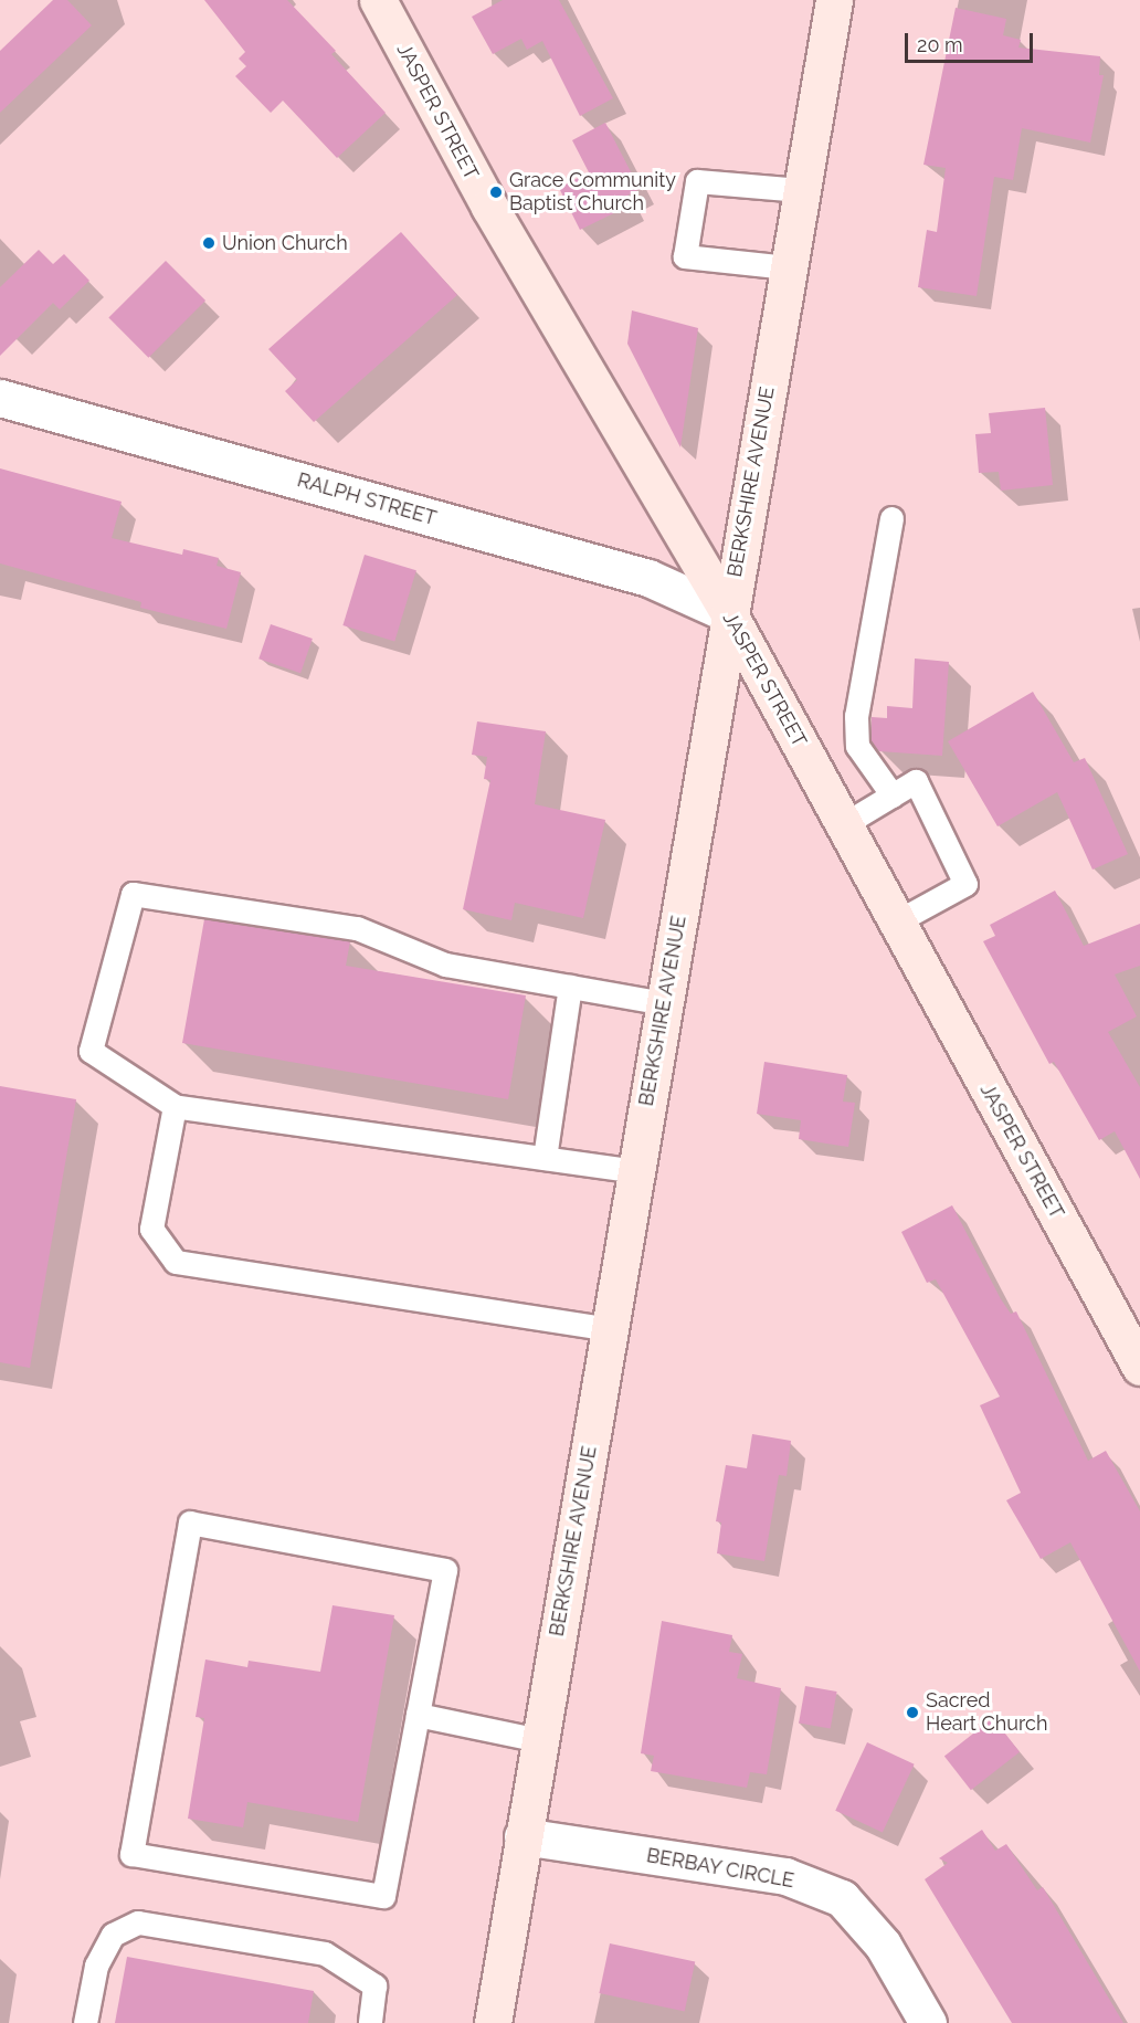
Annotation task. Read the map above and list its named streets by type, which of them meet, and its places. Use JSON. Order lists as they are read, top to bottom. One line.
{"streets":{"main road":["JASPER STREET","BERKSHIRE AVENUE"],"street":["RALPH STREET","BERBAY CIRCLE"]},"crossings":[["JASPER STREET","BERKSHIRE AVENUE"],["JASPER STREET","RALPH STREET"],["BERKSHIRE AVENUE","RALPH STREET"],["BERKSHIRE AVENUE","BERBAY CIRCLE"]],"places":["Grace Community Baptist Church","Union Church","Sacred Heart Church"],"scale_bar":"20 m"}
